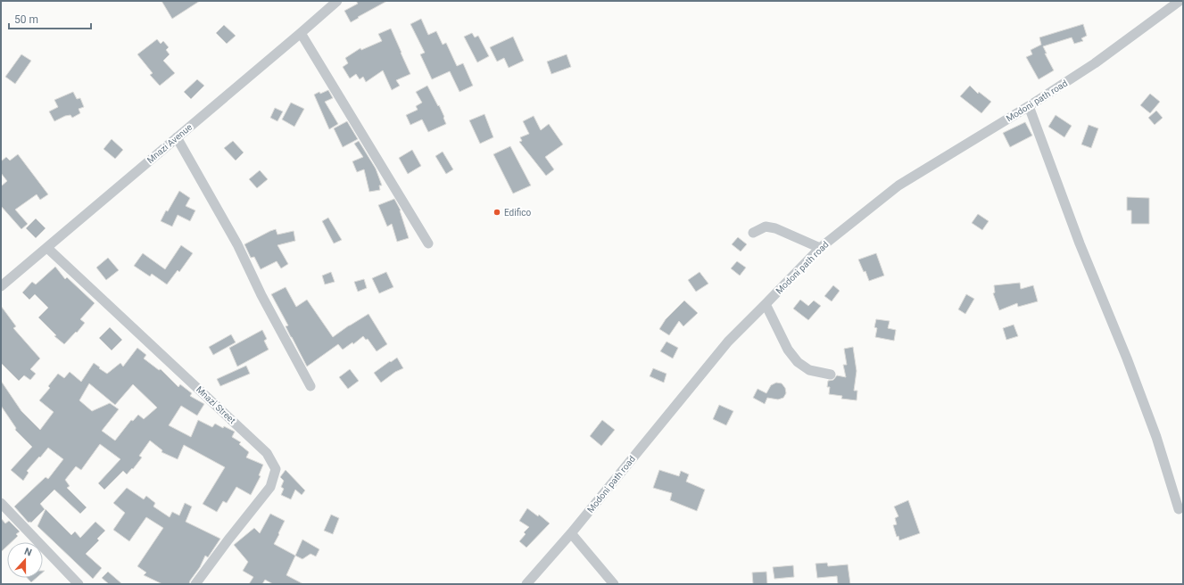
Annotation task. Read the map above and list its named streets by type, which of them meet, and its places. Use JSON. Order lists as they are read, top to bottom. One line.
{"streets":{"street":["Modoni path road","Mnazi Avenue","Mnazi Street"]},"crossings":[["Mnazi Avenue","Mnazi Street"]],"places":["Edifico"],"scale_bar":"50 m","north":"top"}
